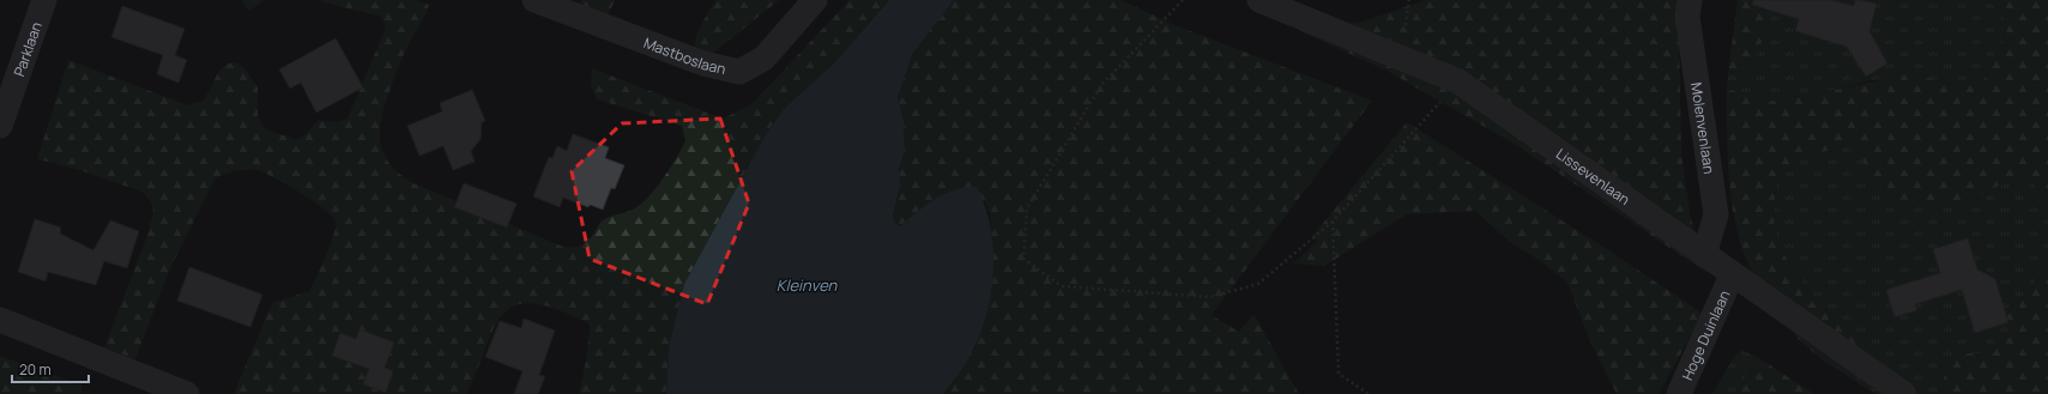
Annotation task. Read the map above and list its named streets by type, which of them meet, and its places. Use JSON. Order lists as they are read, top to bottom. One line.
{"streets":{"street":["Parklaan","Mastboslaan","Molenvenlaan","Lissevenlaan","Hoge Duinlaan"]},"crossings":[["Molenvenlaan","Lissevenlaan"],["Lissevenlaan","Hoge Duinlaan"]],"water":["Kleinven"],"scale_bar":"20 m"}
